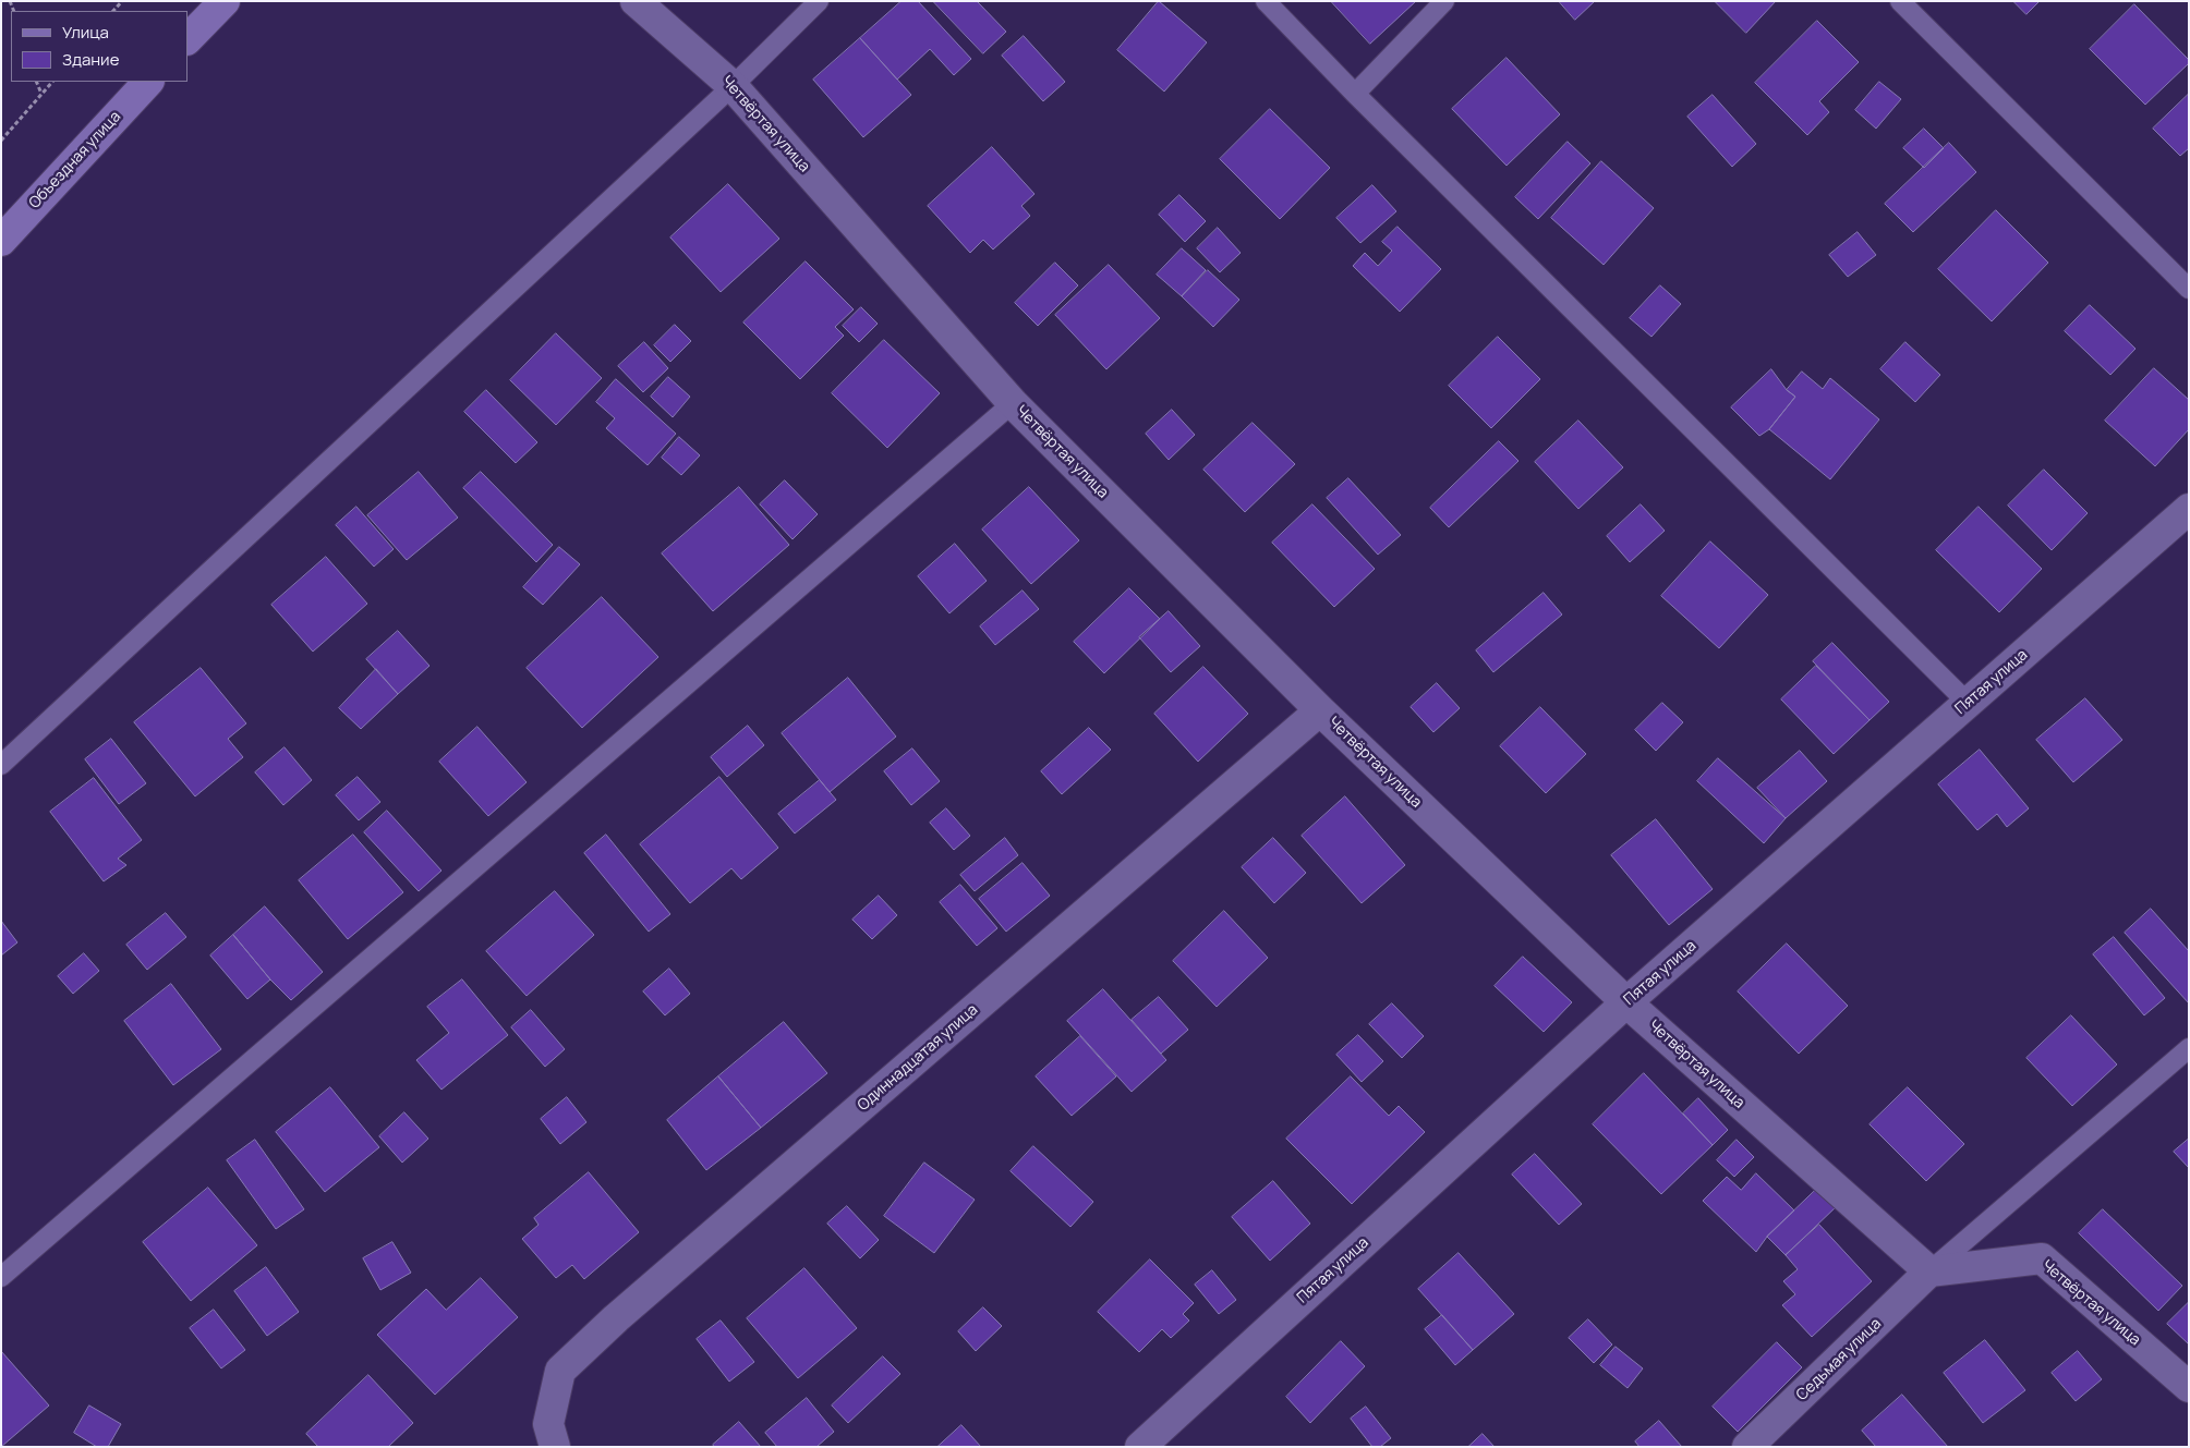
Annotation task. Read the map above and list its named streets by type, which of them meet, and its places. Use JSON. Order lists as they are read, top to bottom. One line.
{"streets":{"main road":["Объездная улица"],"street":["Четвёртая улица","Пятая улица","Одиннадцатая улица","Седьмая улица"]},"crossings":[["Четвёртая улица","Пятая улица"],["Четвёртая улица","Одиннадцатая улица"],["Четвёртая улица","Седьмая улица"]],"legend":["Улица","Здание"]}
